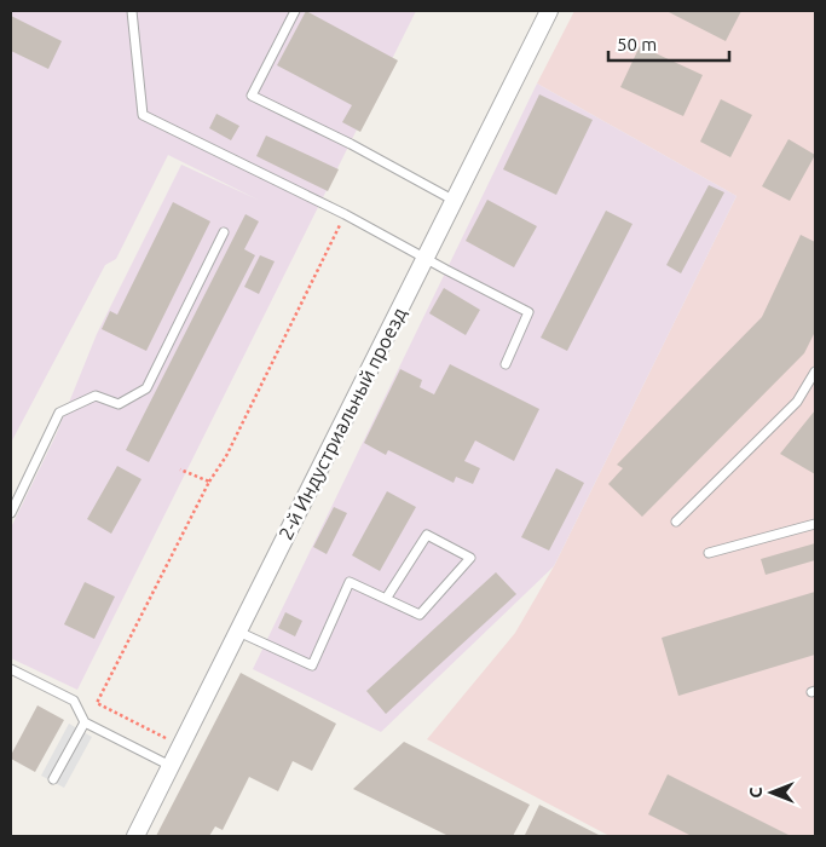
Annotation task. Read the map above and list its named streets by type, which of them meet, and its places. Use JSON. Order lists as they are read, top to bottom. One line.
{"streets":{"street":["2-й Индустриальный проезд"]},"scale_bar":"50 m","north":"left"}
